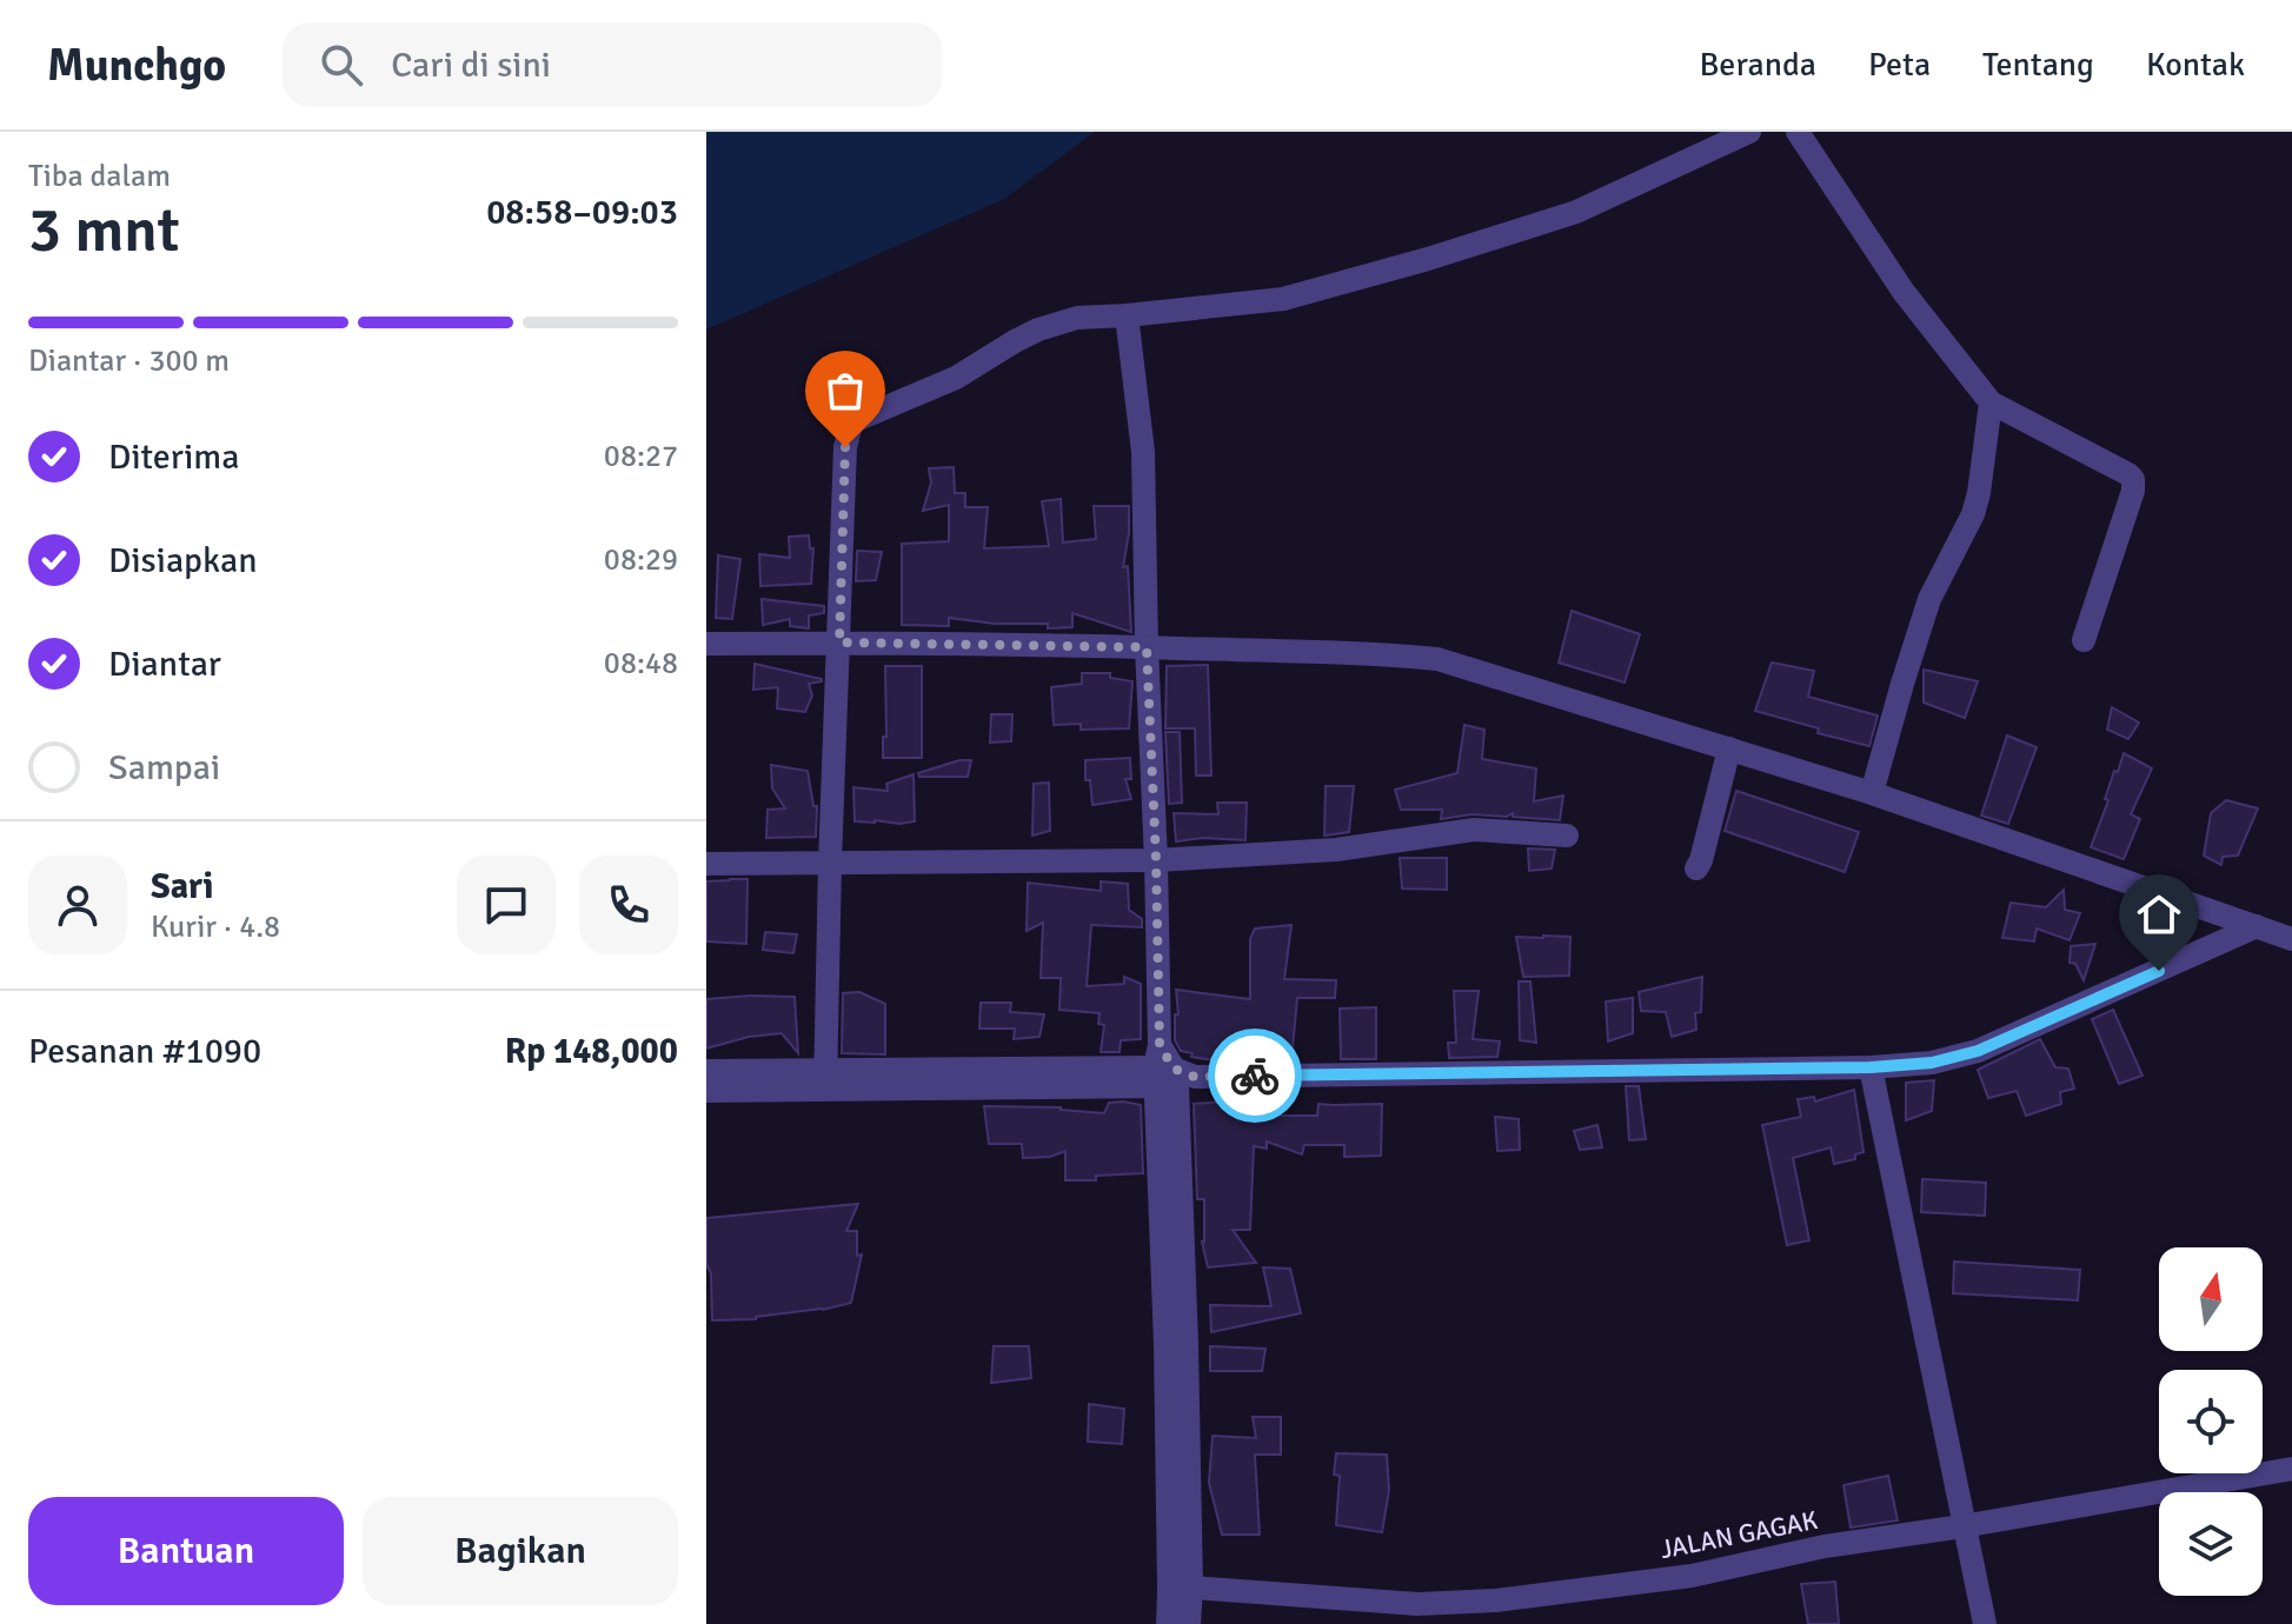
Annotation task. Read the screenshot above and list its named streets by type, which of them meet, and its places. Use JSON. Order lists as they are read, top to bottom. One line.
{"streets":{"street":["JALAN GAGAK"]},"north":"top","page":{"header":"Munchgo","search":"Cari di sini","nav":["Beranda","Peta","Tentang","Kontak"],"heading":["3 mnt","Tiba dalam","08:58–09:03"],"panel":["Sari","Kurir · 4.8","Pesanan #1090","Rp 148,000"],"bar":"Diantar · 300 m","list":[["Diterima","08:27"],["Disiapkan","08:29"],["Diantar","08:48"],"Sampai"],"buttons":["Bantuan","Bagikan"]}}
